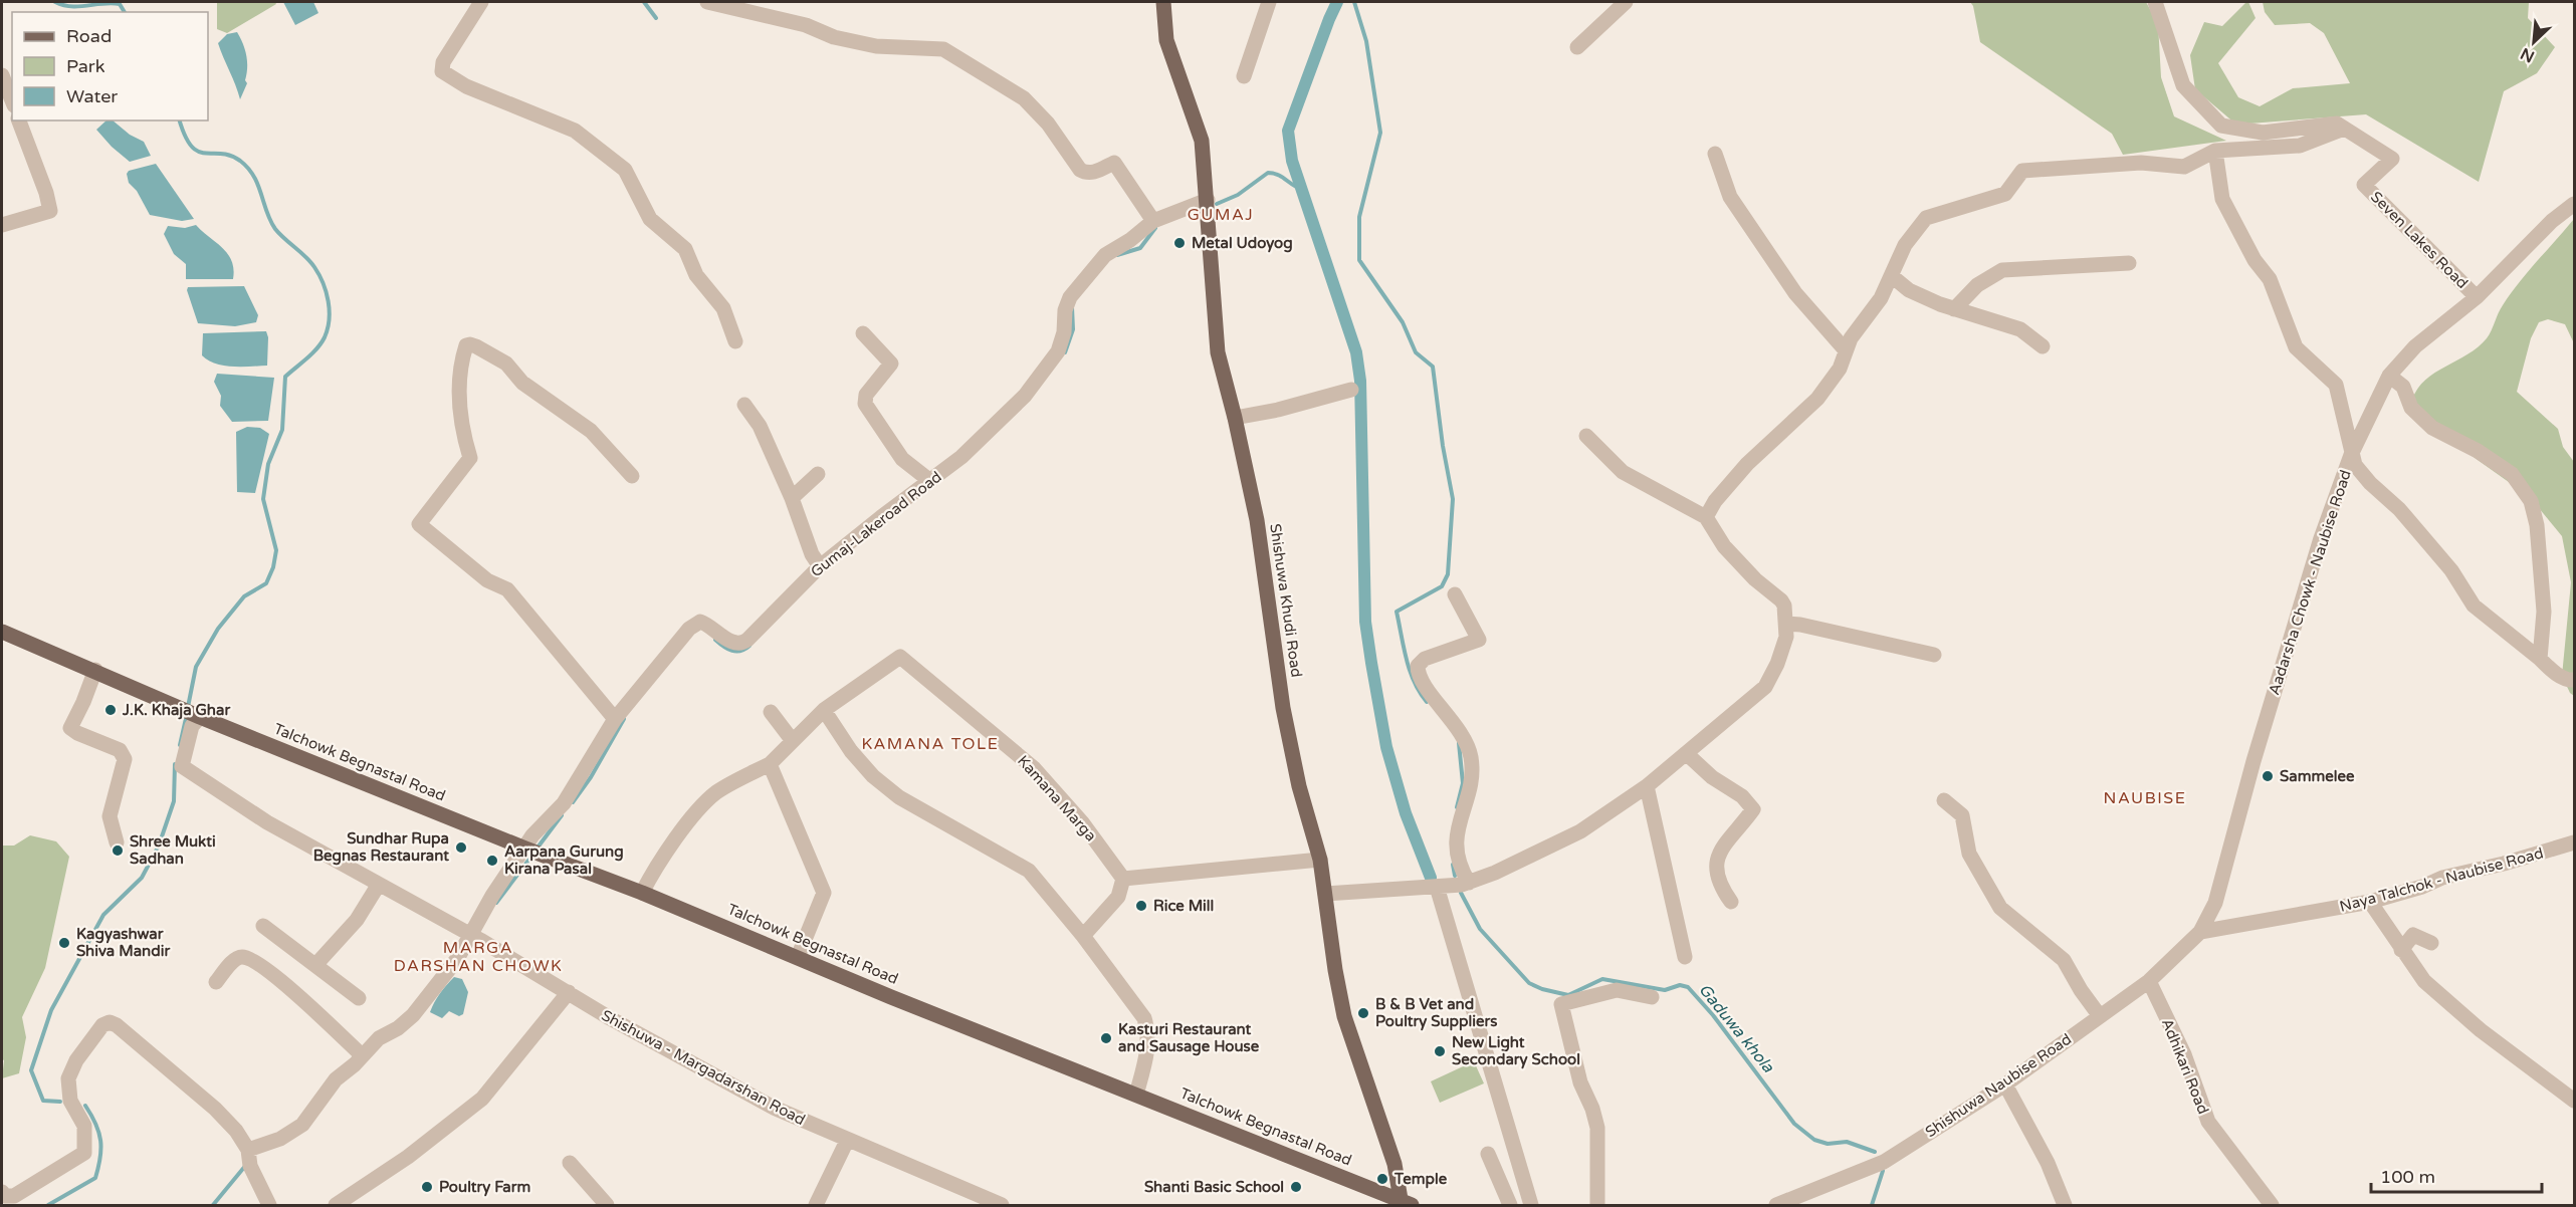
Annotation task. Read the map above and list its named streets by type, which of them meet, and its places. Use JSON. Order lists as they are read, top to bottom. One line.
{"streets":{"main road":["Shishuwa Khudi Road","Talchowk Begnastal Road"],"street":["Seven Lakes Road","Gumaj-Lakeroad Road","Aadarsha Chowk - Naubise Road","Kamana Marga","Naya Talchok - Naubise Road","Adhikari Road","Shishuwa - Margadarshan Road","Shishuwa Naubise Road"]},"crossings":[["Seven Lakes Road","Aadarsha Chowk - Naubise Road"],["Gumaj-Lakeroad Road","Shishuwa Khudi Road"],["Gumaj-Lakeroad Road","Talchowk Begnastal Road"],["Gumaj-Lakeroad Road","Shishuwa - Margadarshan Road"],["Aadarsha Chowk - Naubise Road","Naya Talchok - Naubise Road"],["Aadarsha Chowk - Naubise Road","Shishuwa Naubise Road"],["Shishuwa Khudi Road","Talchowk Begnastal Road"],["Talchowk Begnastal Road","Kamana Marga"],["Talchowk Begnastal Road","Shishuwa - Margadarshan Road"],["Naya Talchok - Naubise Road","Shishuwa Naubise Road"],["Adhikari Road","Shishuwa Naubise Road"]],"districts":["GUMAJ","KAMANA TOLE","NAUBISE","MARGA DARSHAN CHOWK"],"water":["Gaduwa khola"],"places":["Metal Udoyog","J.K. Khaja Ghar","Sammelee","Sundhar Rupa Begnas Restaurant","Shree Mukti Sadhan","Aarpana Gurung Kirana Pasal","Rice Mill","Kagyashwar Shiva Mandir","B & B Vet and Poultry Suppliers","Kasturi Restaurant and Sausage House","New Light Secondary School","Temple","Poultry Farm","Shanti Basic School"],"legend":["Road","Park","Water"],"scale_bar":"100 m","north":"bottom left"}
